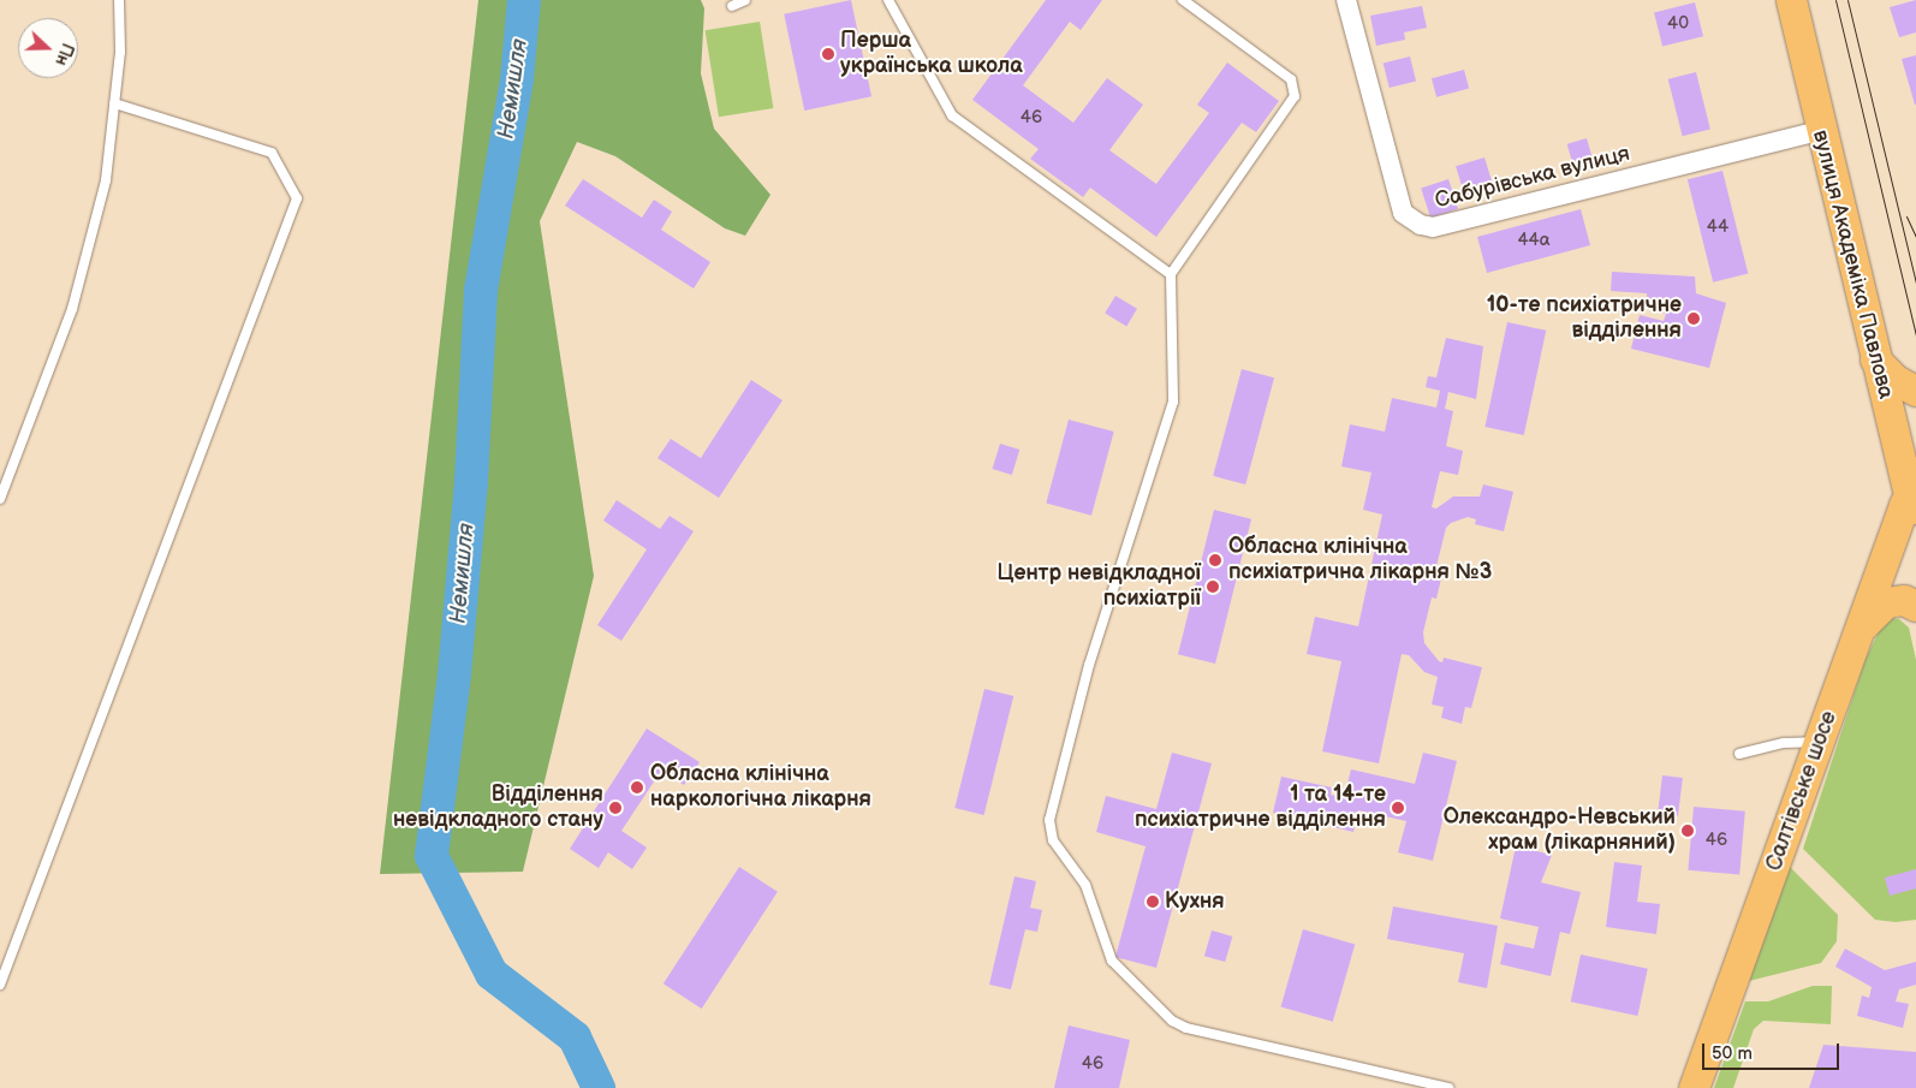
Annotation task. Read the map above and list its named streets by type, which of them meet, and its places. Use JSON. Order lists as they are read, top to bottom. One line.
{"streets":{"main road":["вулиця Академіка Павлова","Салтівське шосе"],"street":["Сабурівська вулиця"]},"crossings":[["Сабурівська вулиця","вулиця Академіка Павлова"],["вулиця Академіка Павлова","Салтівське шосе"]],"water":["Немишля"],"places":["Перша українська школа","10-те психіатричне відділення","Обласна клінічна психіатрична лікарня №3","Центр невідкладної психіатрії","Обласна клінічна наркологічна лікарня","Відділення невідкладного стану","1 та 14-те психіатричне відділення","Олександро-Невський храм (лікарняний)","Кухня"],"house_numbers":["40","46","44","44а","46","46"],"scale_bar":"50 m","north":"right"}
